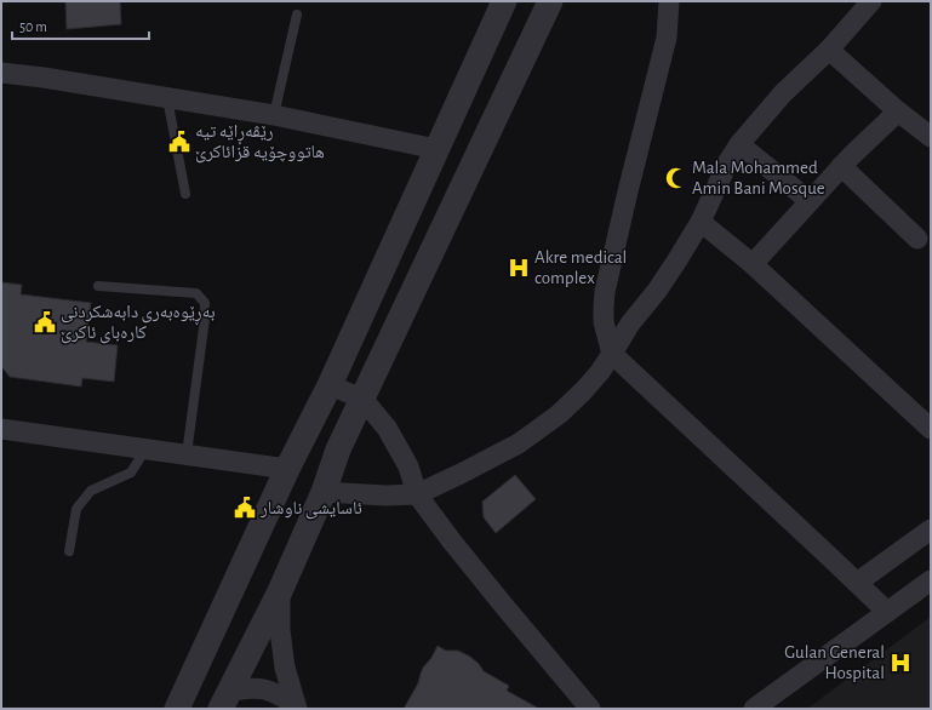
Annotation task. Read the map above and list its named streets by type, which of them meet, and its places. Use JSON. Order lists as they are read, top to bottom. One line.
{"places":{"public building":["رێڤەڕاێە تیە هاتووچۆیە قزائاکرێ","بەڕێوەبەری دابەشکردنی کارەبای ئاکرێ","ئاسايشى ناوشار"],"mosque":["Mala Mohammed Amin Bani Mosque"],"hospital":["Akre medical complex","Gulan General Hospital"]},"scale_bar":"50 m"}
